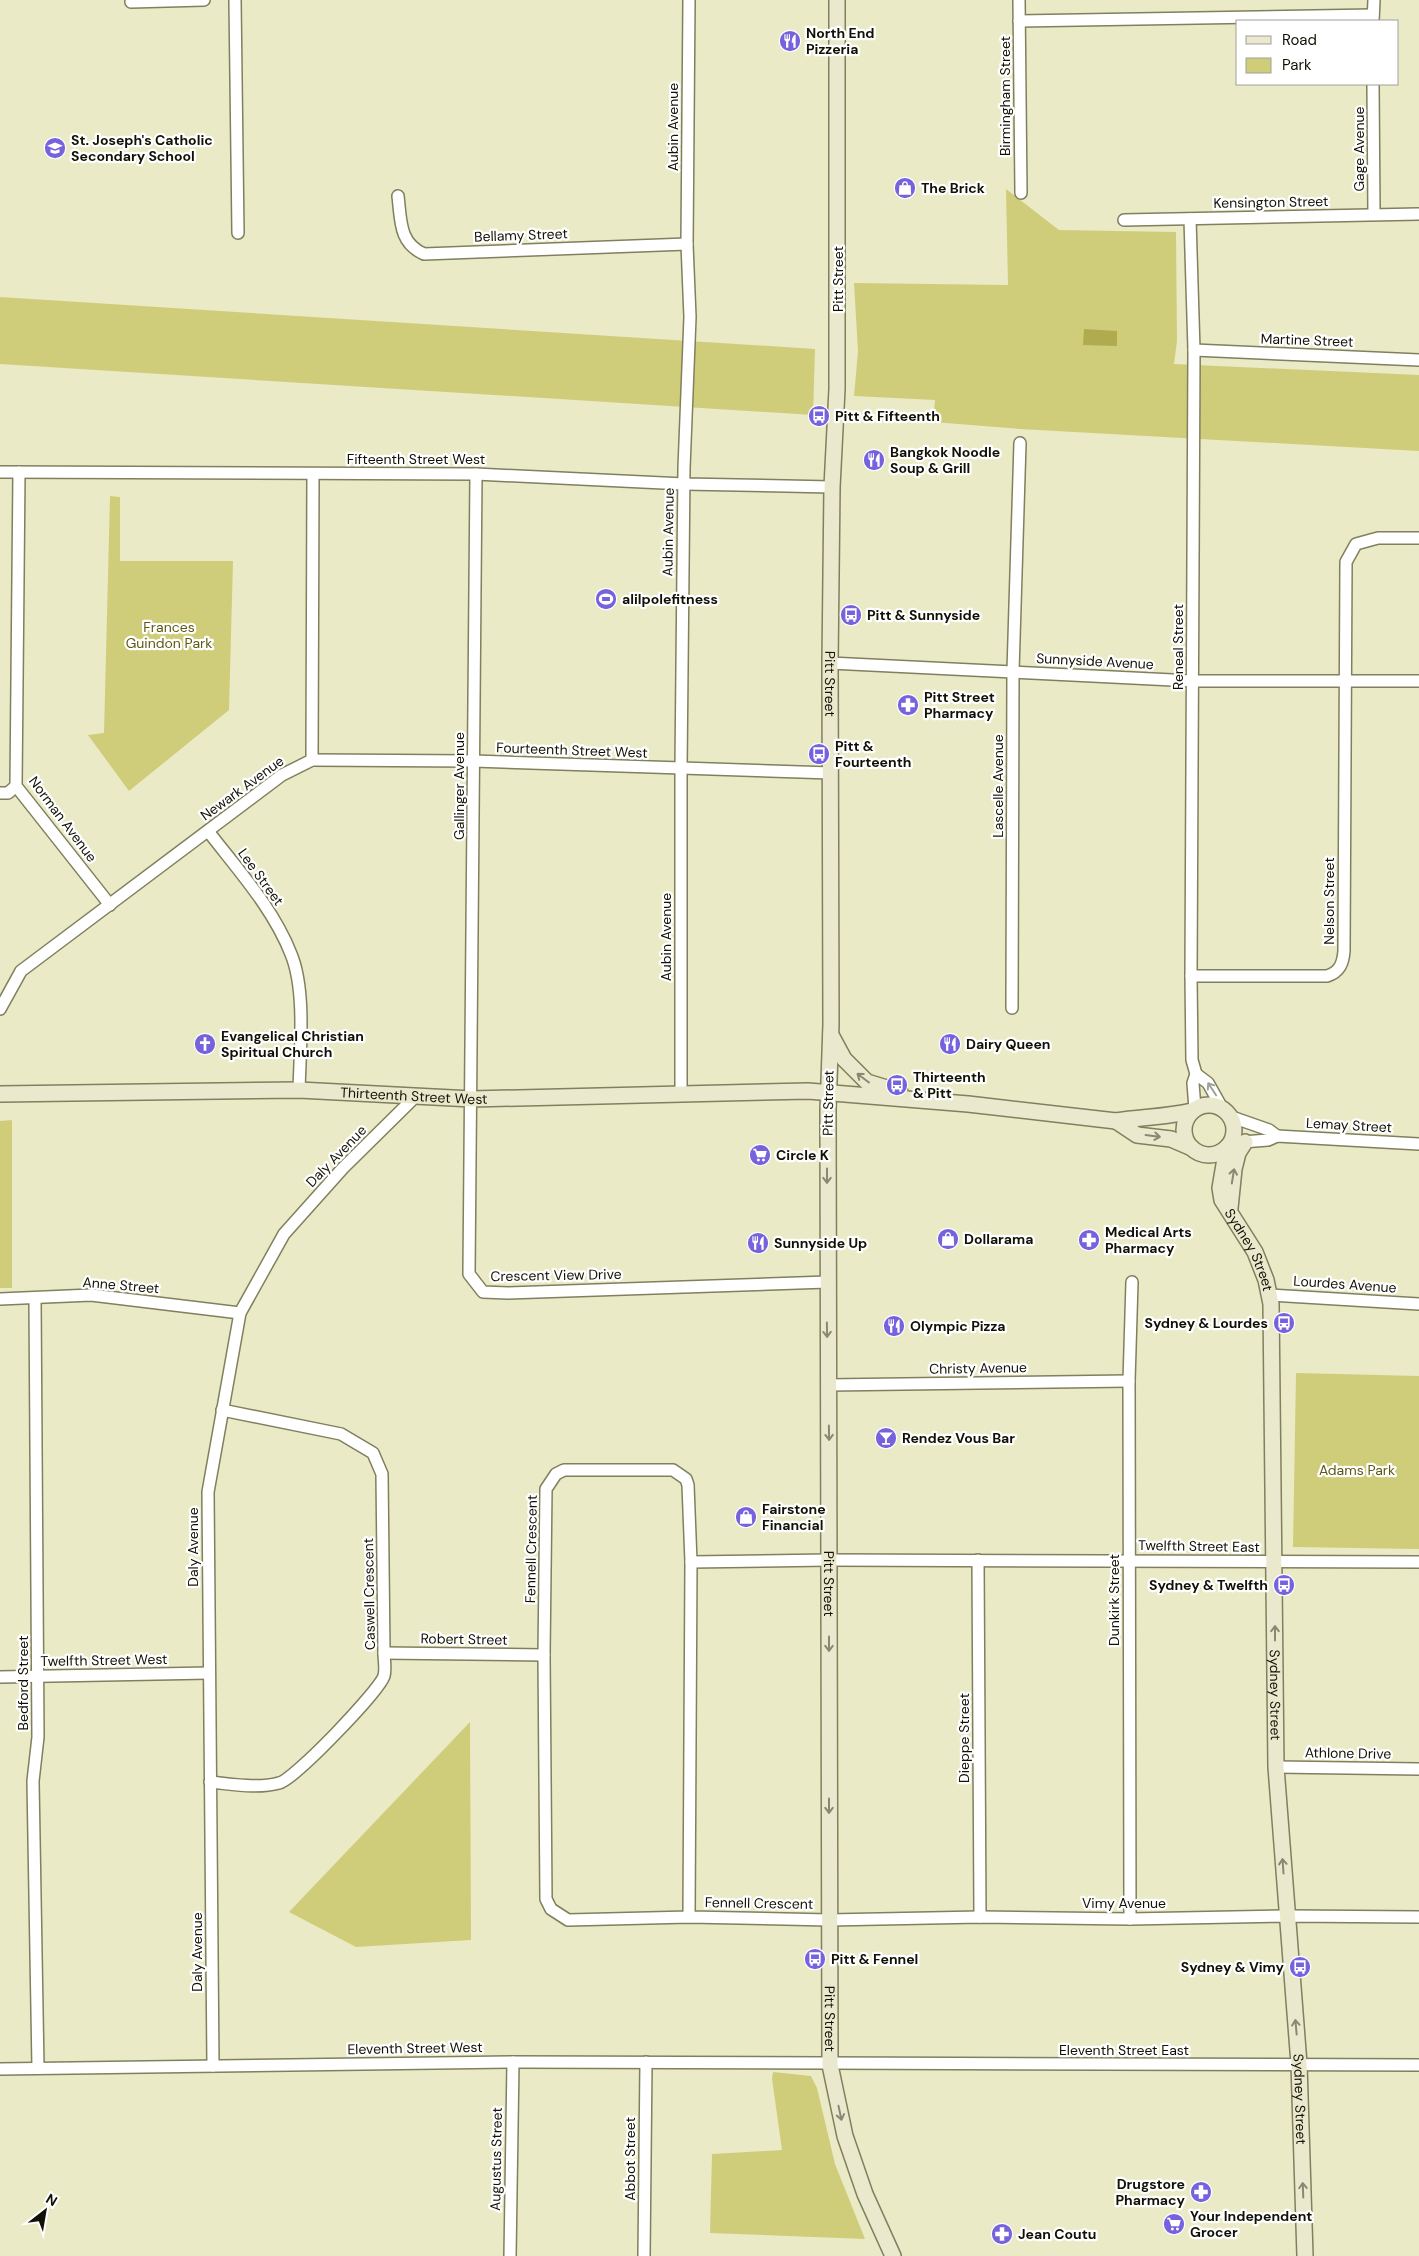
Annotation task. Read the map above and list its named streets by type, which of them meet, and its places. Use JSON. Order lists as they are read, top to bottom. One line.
{"streets":{"street":["Birmingham Street","Aubin Avenue","Gage Avenue","Kensington Street","Bellamy Street","Pitt Street","Martine Street","Fifteenth Street West","Reneal Street","Sunnyside Avenue","Fourteenth Street West","Gallinger Avenue","Lascelle Avenue","Newark Avenue","Norman Avenue","Lee Street","Nelson Street","Thirteenth Street West","Lemay Street","Daly Avenue","Sydney Street","Crescent View Drive","Lourdes Avenue","Anne Street","Christy Avenue","Twelfth Street East","Fennell Crescent","Caswell Crescent","Dunkirk Street","Robert Street","Twelfth Street West","Bedford Street","Dieppe Street","Athlone Drive","Vimy Avenue","Eleventh Street West","Eleventh Street East","Augustus Street","Abbot Street"]},"crossings":[["Aubin Avenue","Bellamy Street"],["Aubin Avenue","Fifteenth Street West"],["Aubin Avenue","Fourteenth Street West"],["Aubin Avenue","Thirteenth Street West"],["Gage Avenue","Kensington Street"],["Kensington Street","Reneal Street"],["Pitt Street","Fifteenth Street West"],["Pitt Street","Sunnyside Avenue"],["Pitt Street","Fourteenth Street West"],["Pitt Street","Thirteenth Street West"],["Pitt Street","Crescent View Drive"],["Pitt Street","Christy Avenue"],["Pitt Street","Twelfth Street East"],["Pitt Street","Fennell Crescent"],["Pitt Street","Vimy Avenue"],["Pitt Street","Eleventh Street West"],["Pitt Street","Eleventh Street East"],["Martine Street","Reneal Street"],["Fifteenth Street West","Gallinger Avenue"],["Fifteenth Street West","Norman Avenue"],["Reneal Street","Sunnyside Avenue"],["Reneal Street","Nelson Street"],["Reneal Street","Lemay Street"],["Reneal Street","Sydney Street"],["Sunnyside Avenue","Lascelle Avenue"],["Sunnyside Avenue","Nelson Street"],["Fourteenth Street West","Gallinger Avenue"],["Fourteenth Street West","Newark Avenue"],["Gallinger Avenue","Thirteenth Street West"],["Gallinger Avenue","Crescent View Drive"],["Newark Avenue","Norman Avenue"],["Newark Avenue","Lee Street"],["Lee Street","Thirteenth Street West"],["Thirteenth Street West","Daly Avenue"],["Thirteenth Street West","Crescent View Drive"],["Lemay Street","Sydney Street"],["Daly Avenue","Anne Street"],["Daly Avenue","Caswell Crescent"],["Daly Avenue","Twelfth Street West"],["Daly Avenue","Eleventh Street West"],["Sydney Street","Lourdes Avenue"],["Sydney Street","Twelfth Street East"],["Sydney Street","Athlone Drive"],["Sydney Street","Vimy Avenue"],["Sydney Street","Eleventh Street East"],["Anne Street","Bedford Street"],["Christy Avenue","Dunkirk Street"],["Twelfth Street East","Dunkirk Street"],["Twelfth Street East","Dieppe Street"],["Fennell Crescent","Robert Street"],["Fennell Crescent","Vimy Avenue"],["Caswell Crescent","Robert Street"],["Dunkirk Street","Vimy Avenue"],["Twelfth Street West","Bedford Street"],["Bedford Street","Eleventh Street West"],["Dieppe Street","Vimy Avenue"],["Eleventh Street West","Eleventh Street East"],["Eleventh Street West","Augustus Street"],["Eleventh Street West","Abbot Street"]],"one_way":["Pitt Street","Sydney Street"],"parks":["Frances Guindon Park","Adams Park"],"places":{"restaurant":["North End Pizzeria","Bangkok Noodle Soup & Grill","Dairy Queen","Sunnyside Up","Olympic Pizza"],"school or university":["St. Joseph's Catholic Secondary School"],"shop":["The Brick","Dollarama","Fairstone Financial"],"bus stop":["Pitt & Fifteenth","Pitt & Sunnyside","Pitt & Fourteenth","Thirteenth & Pitt","Sydney & Lourdes","Sydney & Twelfth","Pitt & Fennel","Sydney & Vimy"],"sports":["alilpolefitness"],"pharmacy":["Pitt Street Pharmacy","Medical Arts Pharmacy","Drugstore Pharmacy","Jean Coutu"],"church":["Evangelical Christian Spiritual Church"],"supermarket":["Circle K","Your Independent Grocer"],"bar":["Rendez Vous Bar"]},"legend":["Road","Park"],"north":"top right"}
